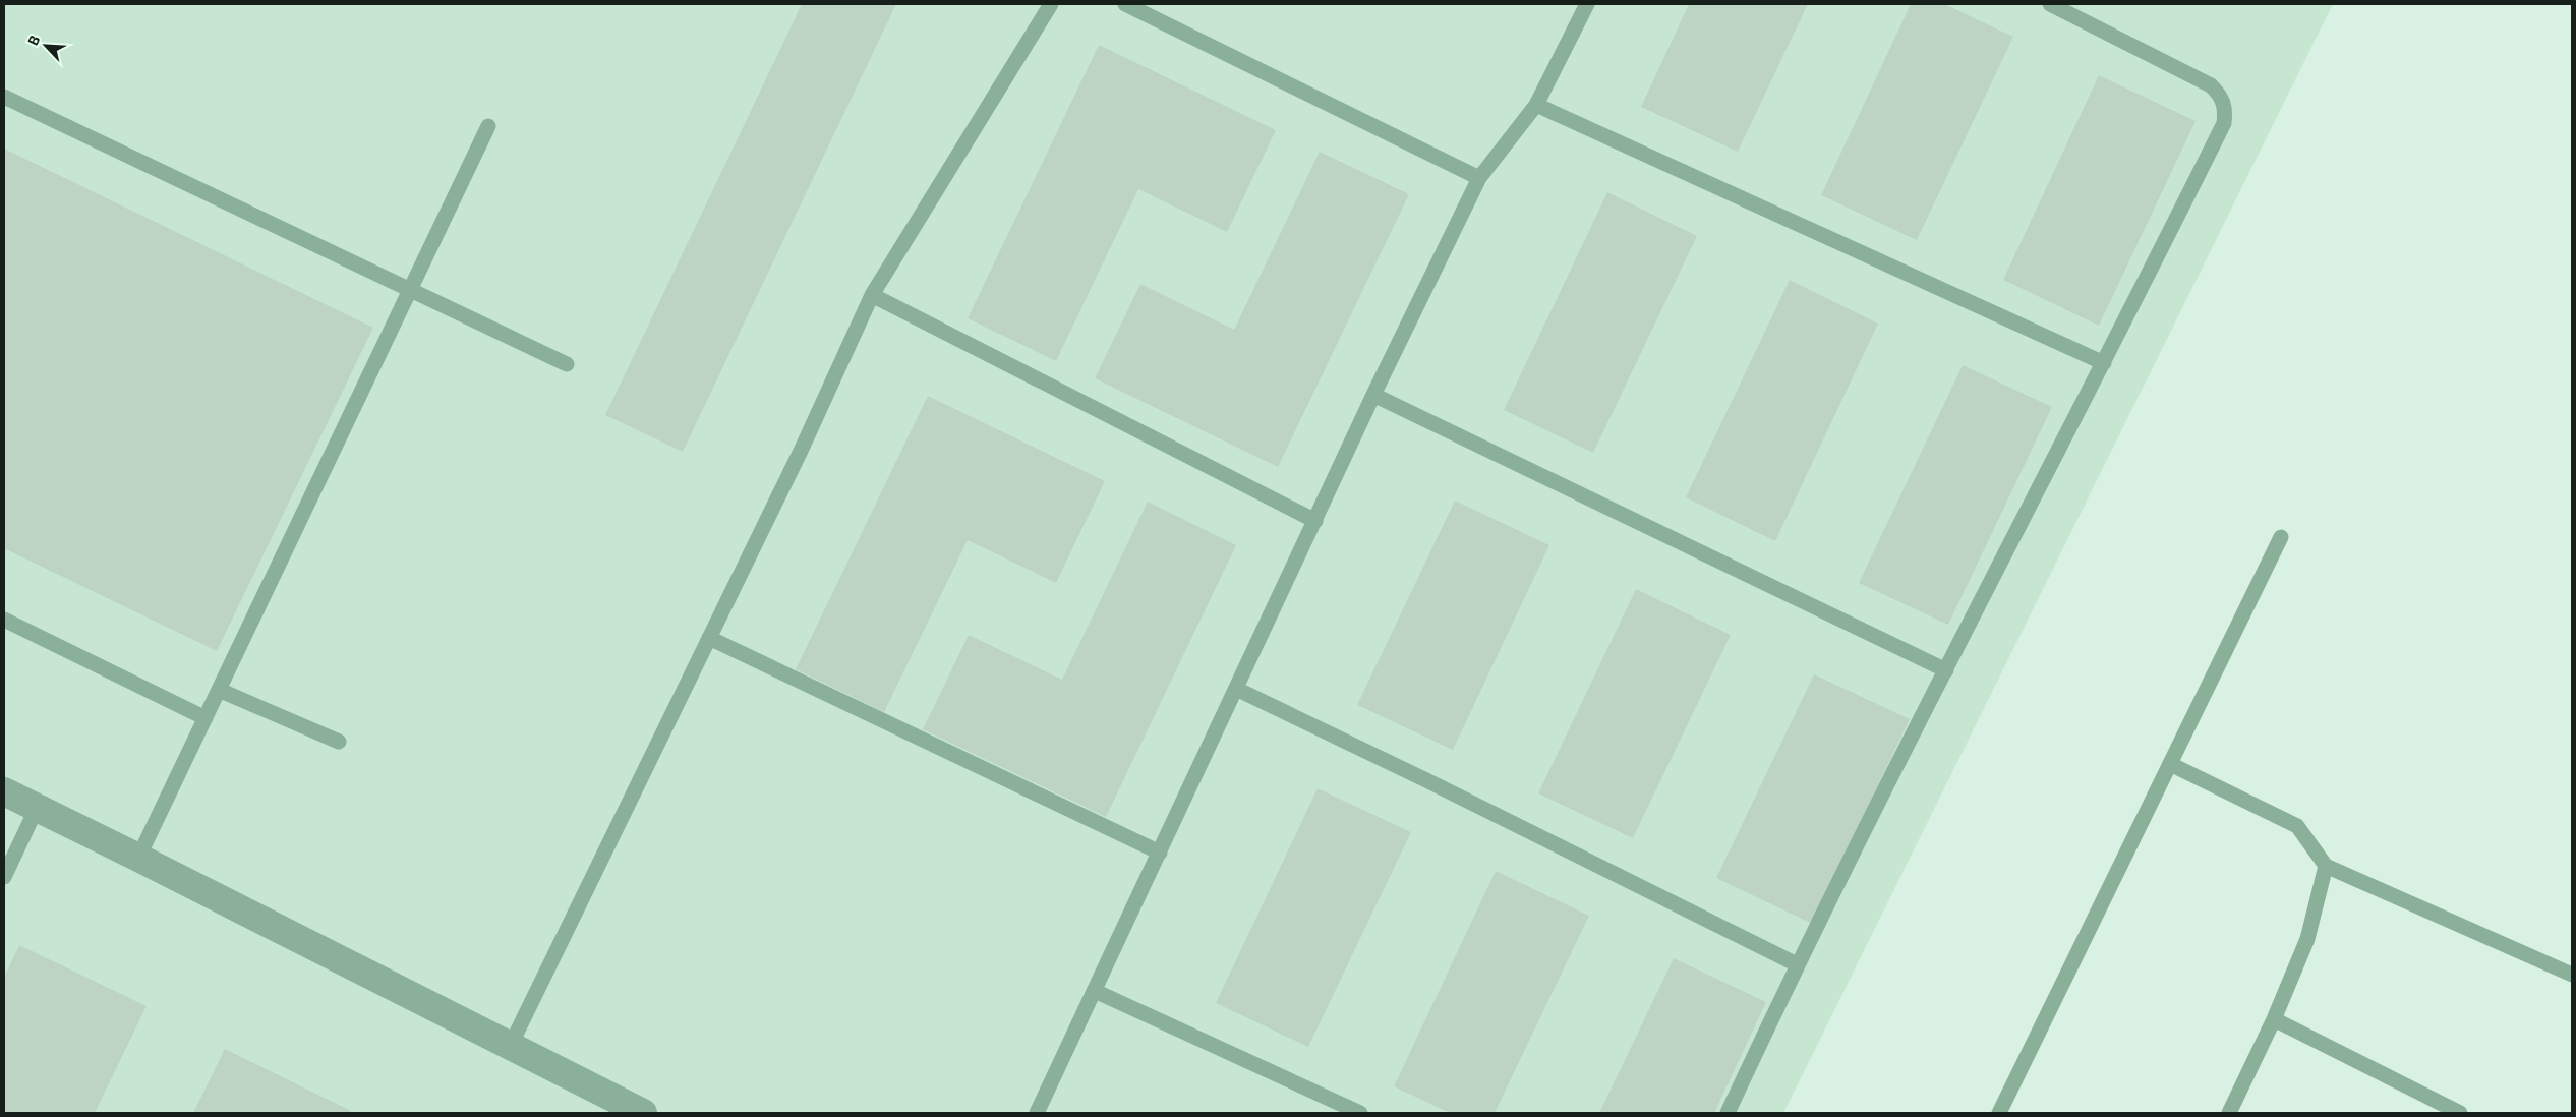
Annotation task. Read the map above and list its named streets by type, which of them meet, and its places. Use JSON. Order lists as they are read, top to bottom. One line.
{"north":"top left"}
